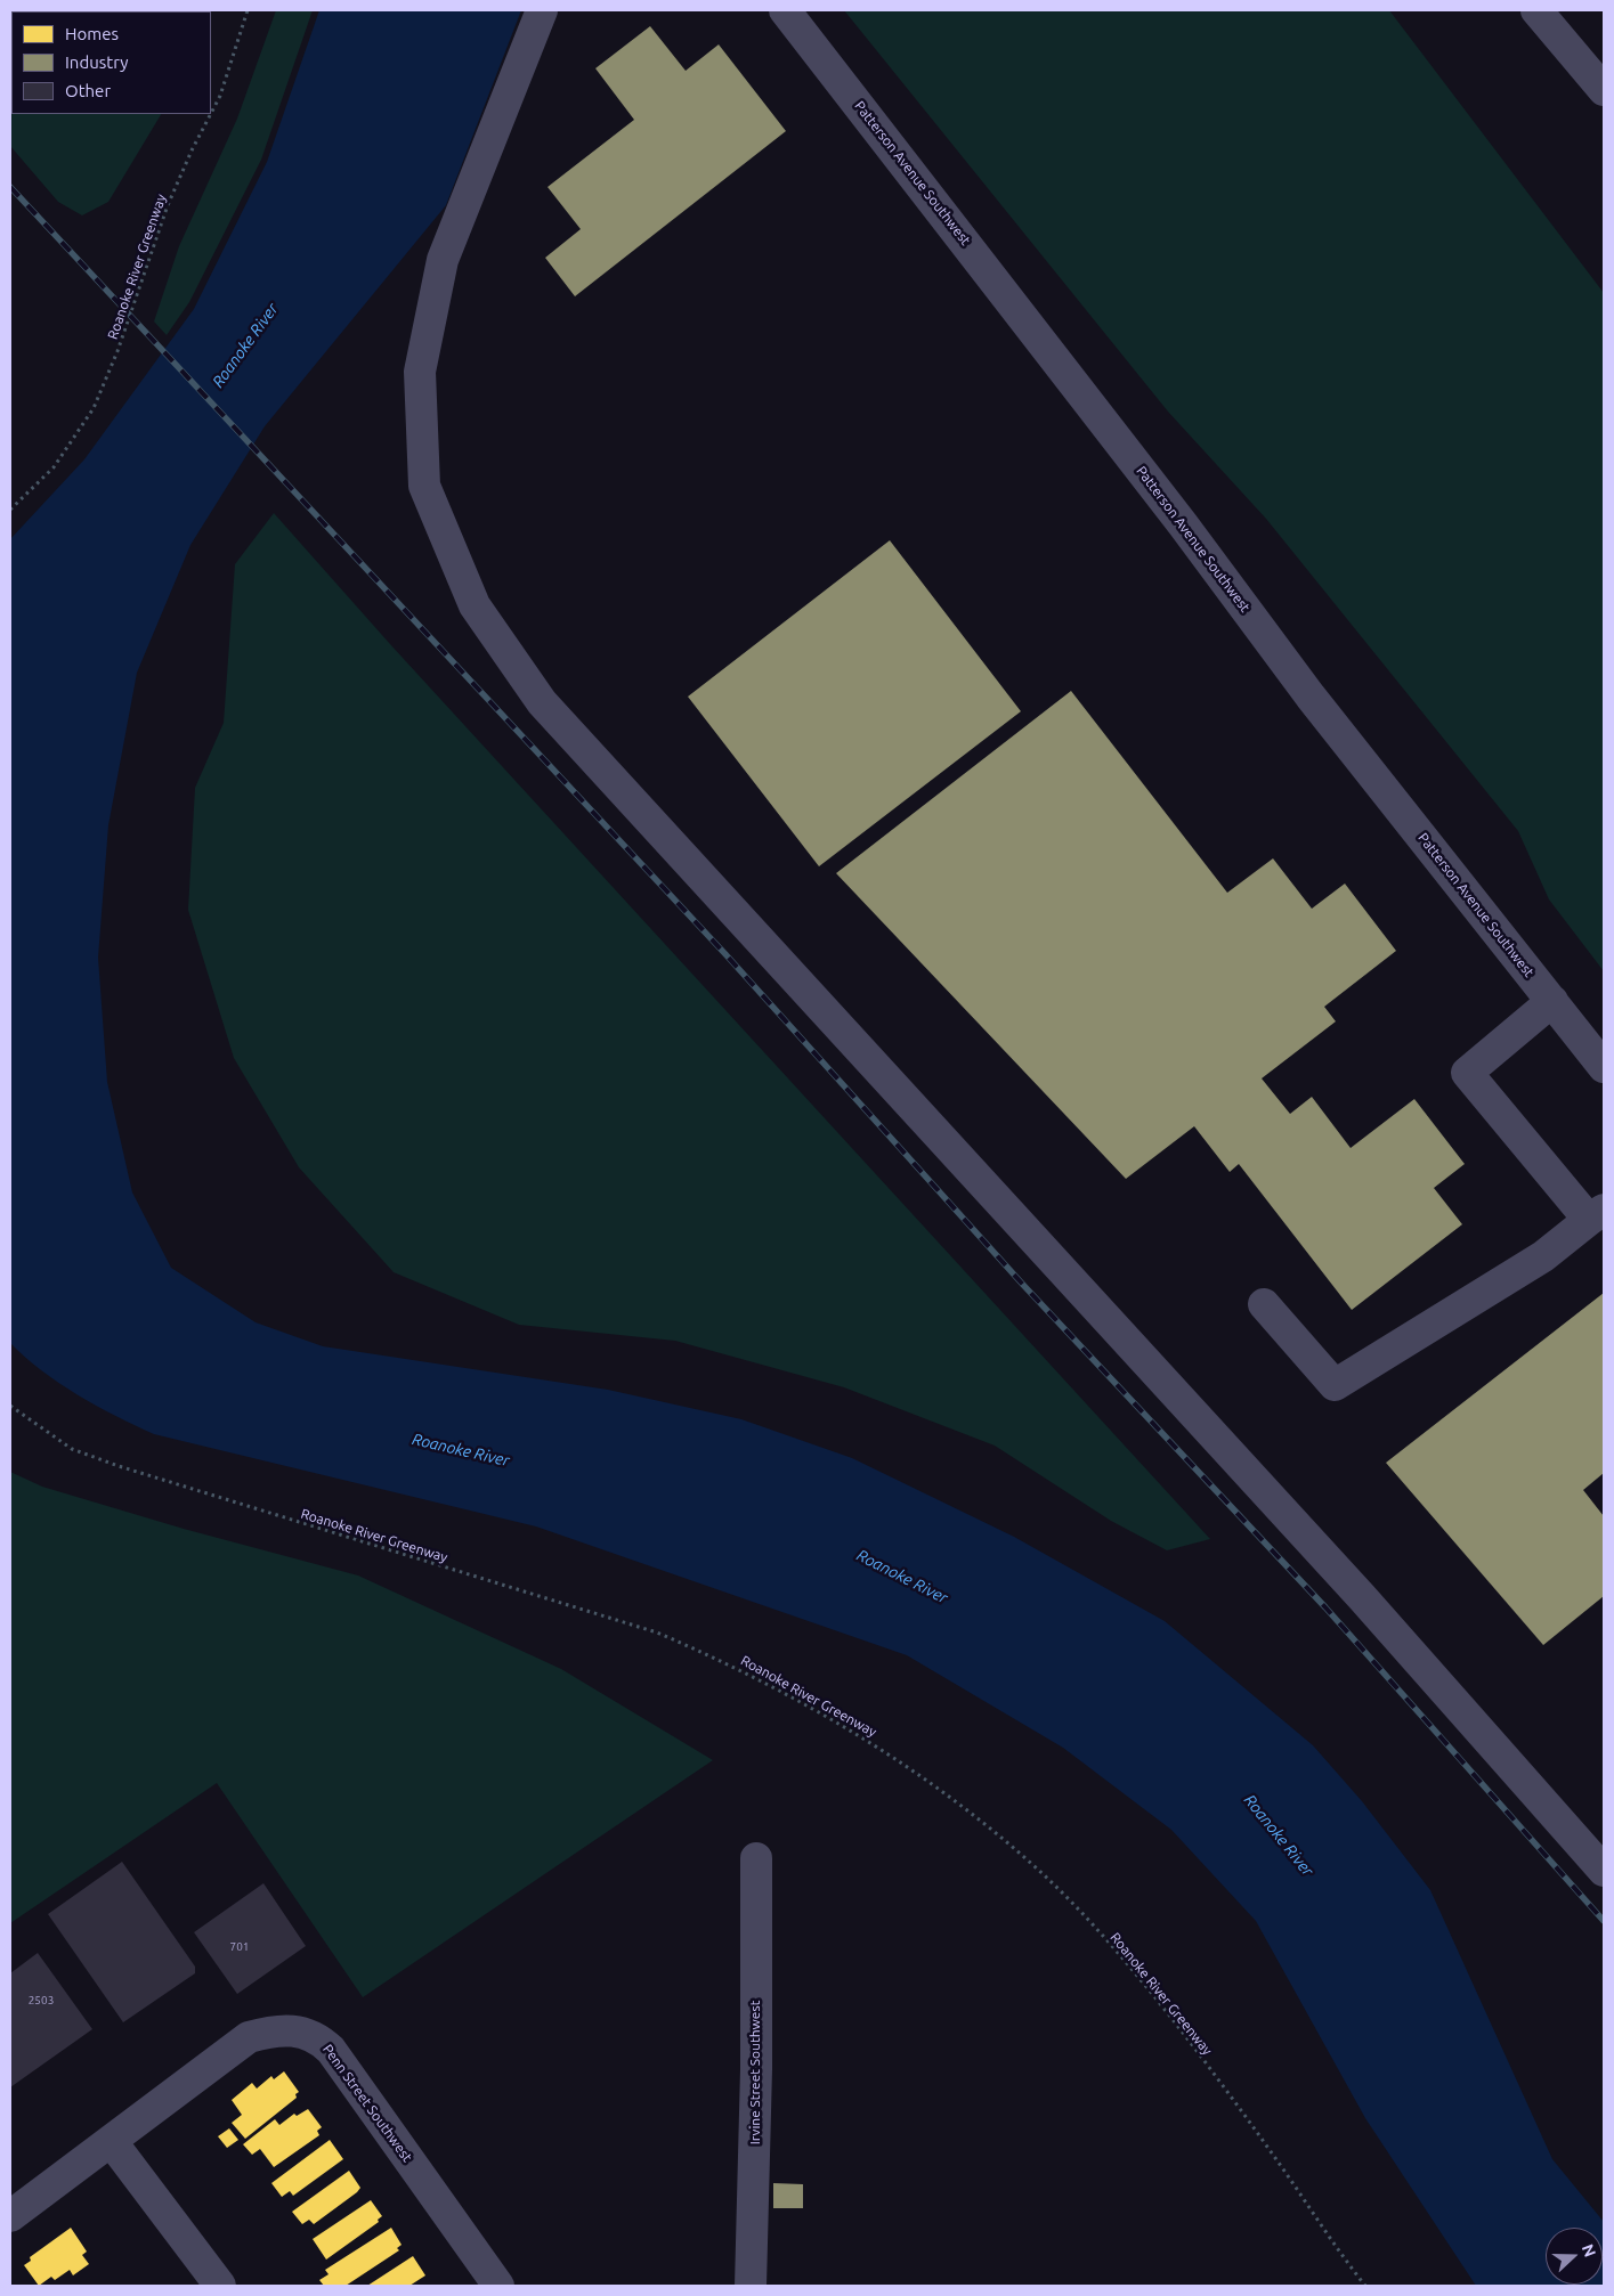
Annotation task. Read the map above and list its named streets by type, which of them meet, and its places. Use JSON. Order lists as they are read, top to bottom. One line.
{"streets":{"street":["Patterson Avenue Southwest","Irvine Street Southwest","Penn Street Southwest"],"path":["Roanoke River Greenway"]},"water":["Roanoke River"],"house_numbers":["701","2503"],"legend":["Homes","Industry","Other"],"north":"right"}
